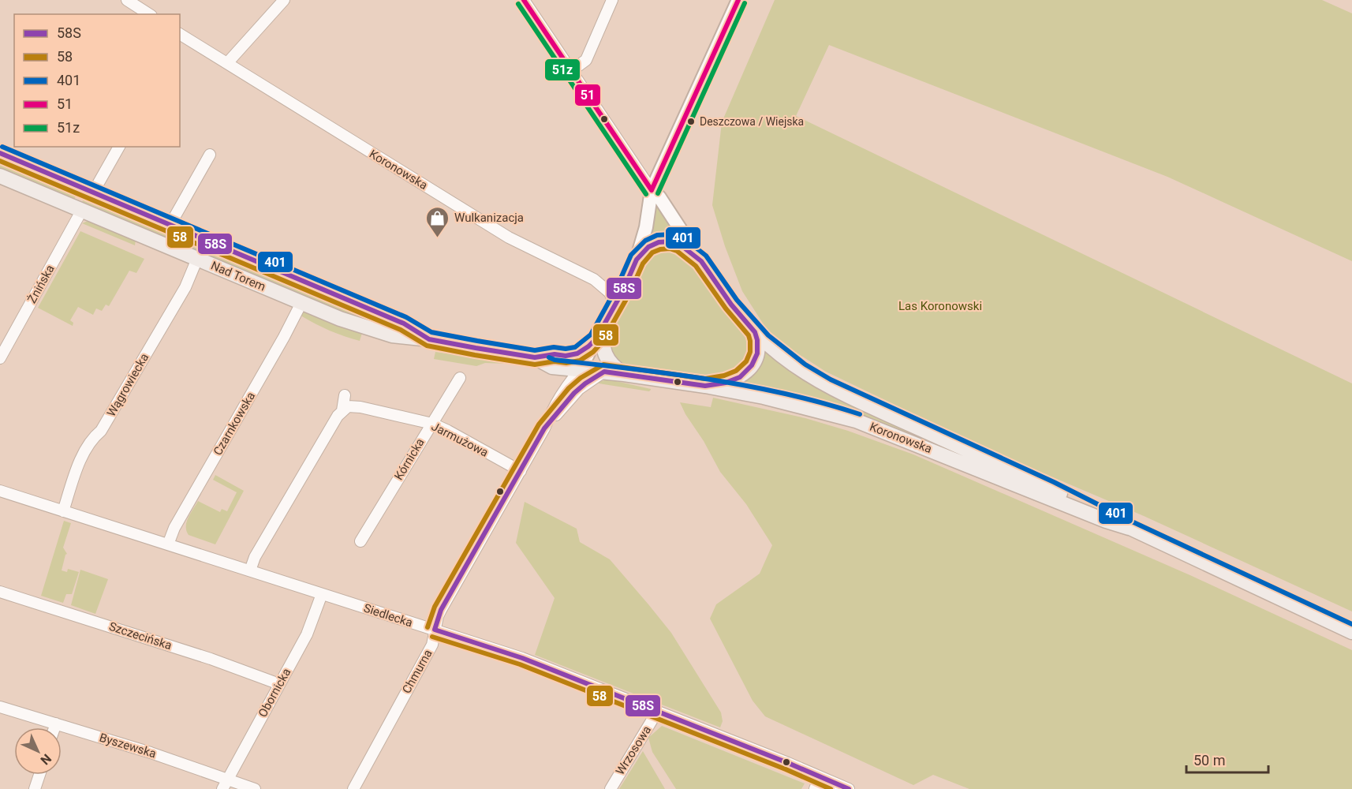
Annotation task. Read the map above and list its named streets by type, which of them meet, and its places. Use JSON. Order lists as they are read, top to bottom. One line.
{"streets":{"main road":["Koronowska","Nad Torem"],"street":["Żnińska","Wągrowiecka","Czarnkowska","Jarmużowa","Kórnicka","Siedlecka","Szczecińska","Chmurna","Obornicka","Byszewska","Wrzosowa"]},"crossings":[["Koronowska","Nad Torem"],["Koronowska","Chmurna"],["Nad Torem","Żnińska"],["Nad Torem","Wągrowiecka"],["Nad Torem","Czarnkowska"],["Nad Torem","Chmurna"],["Wągrowiecka","Siedlecka"],["Czarnkowska","Siedlecka"],["Jarmużowa","Kórnicka"],["Jarmużowa","Chmurna"],["Siedlecka","Chmurna"],["Siedlecka","Obornicka"],["Siedlecka","Wrzosowa"],["Szczecińska","Obornicka"],["Obornicka","Byszewska"]],"parks":["Las Koronowski"],"places":{"other":["Deszczowa / Wiejska"],"shop":["Wulkanizacja"]},"lines":["transit line 51","transit line 51z","transit line 401","transit line 58S","transit line 58"],"legend":["58S","58","401","51","51z"],"scale_bar":"50 m","north":"bottom right"}
